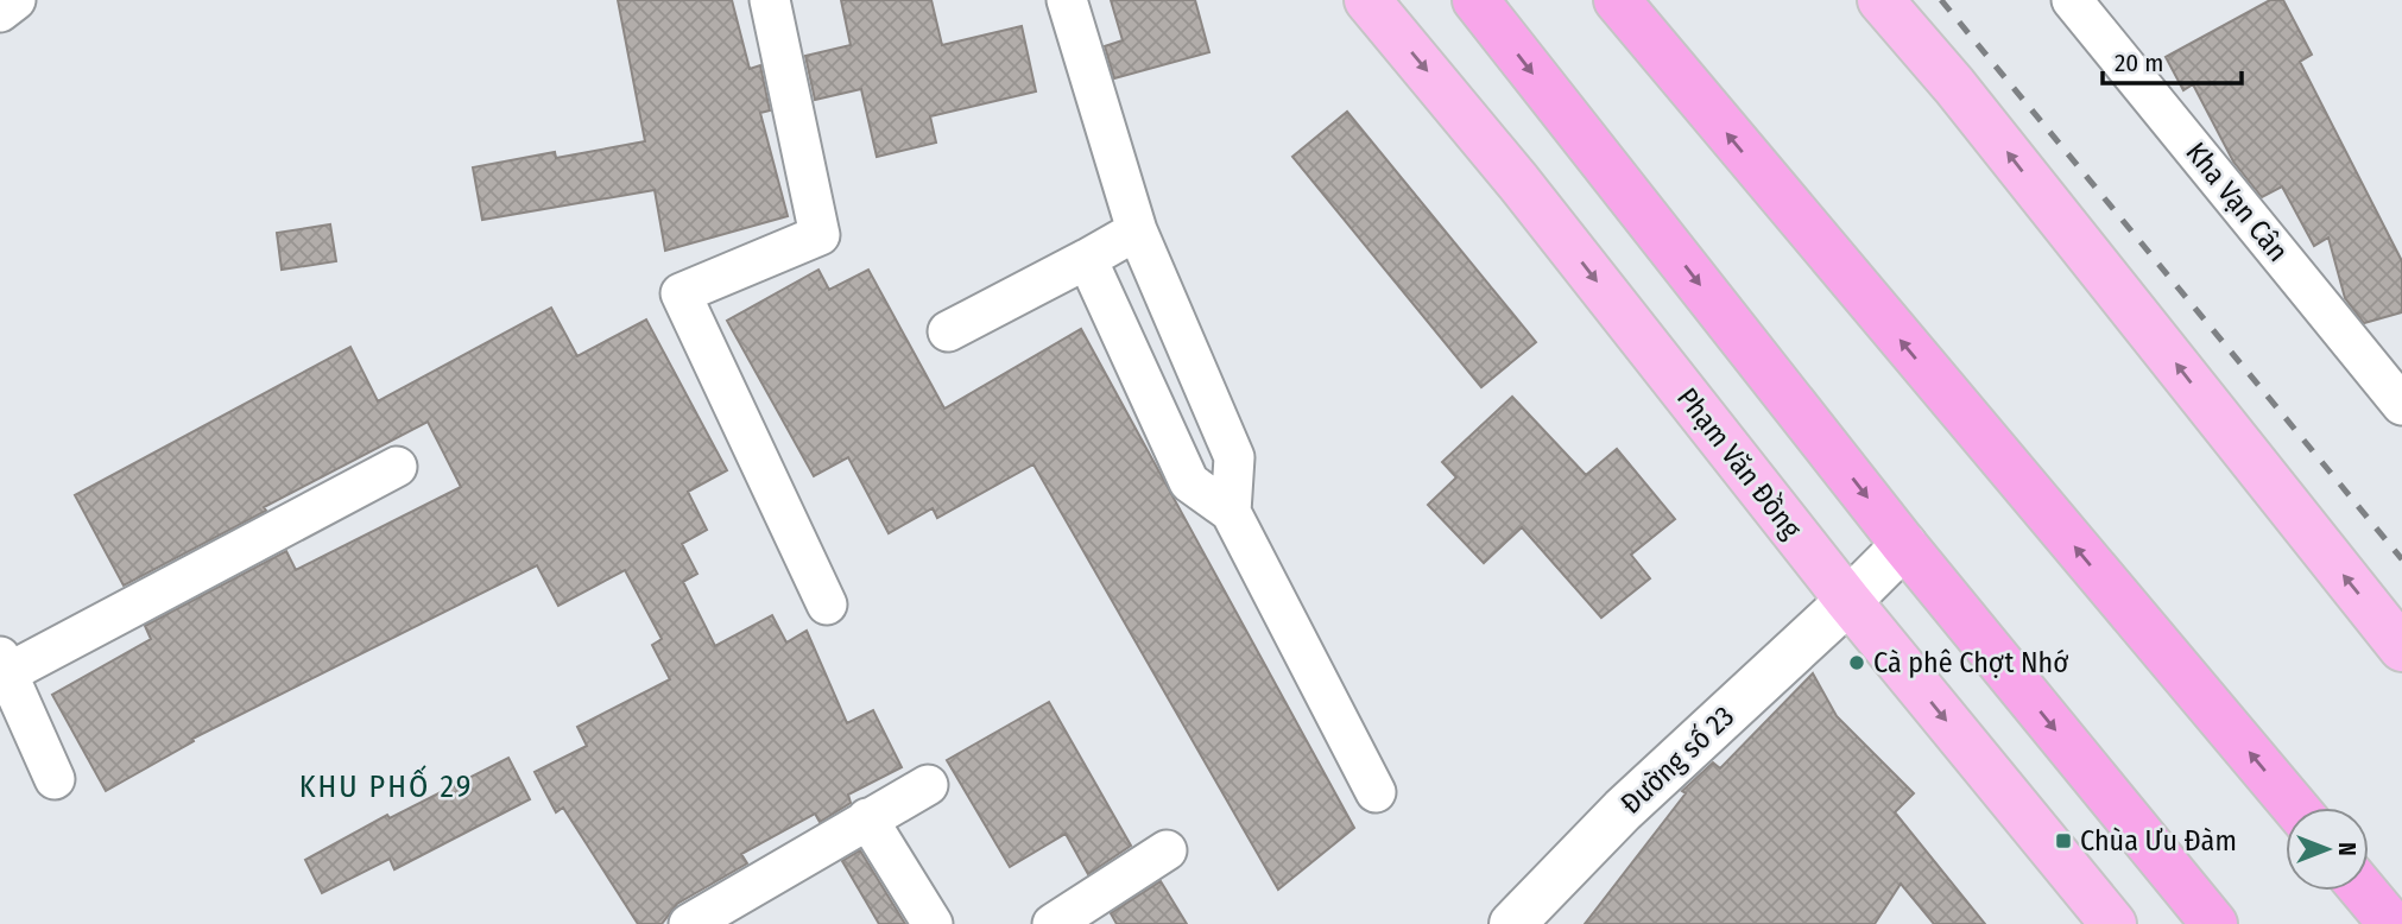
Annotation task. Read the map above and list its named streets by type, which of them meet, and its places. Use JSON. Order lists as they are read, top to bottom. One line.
{"streets":{"main road":["Phạm Văn Đồng"],"street":["Kha Vạn Cân","Đường số 23"]},"crossings":[["Phạm Văn Đồng","Đường số 23"]],"districts":["KHU PHỐ 29"],"places":{"other":["Cà phê Chợt Nhớ"],"transit":["Chùa Ưu Đàm"]},"scale_bar":"20 m","north":"right"}
